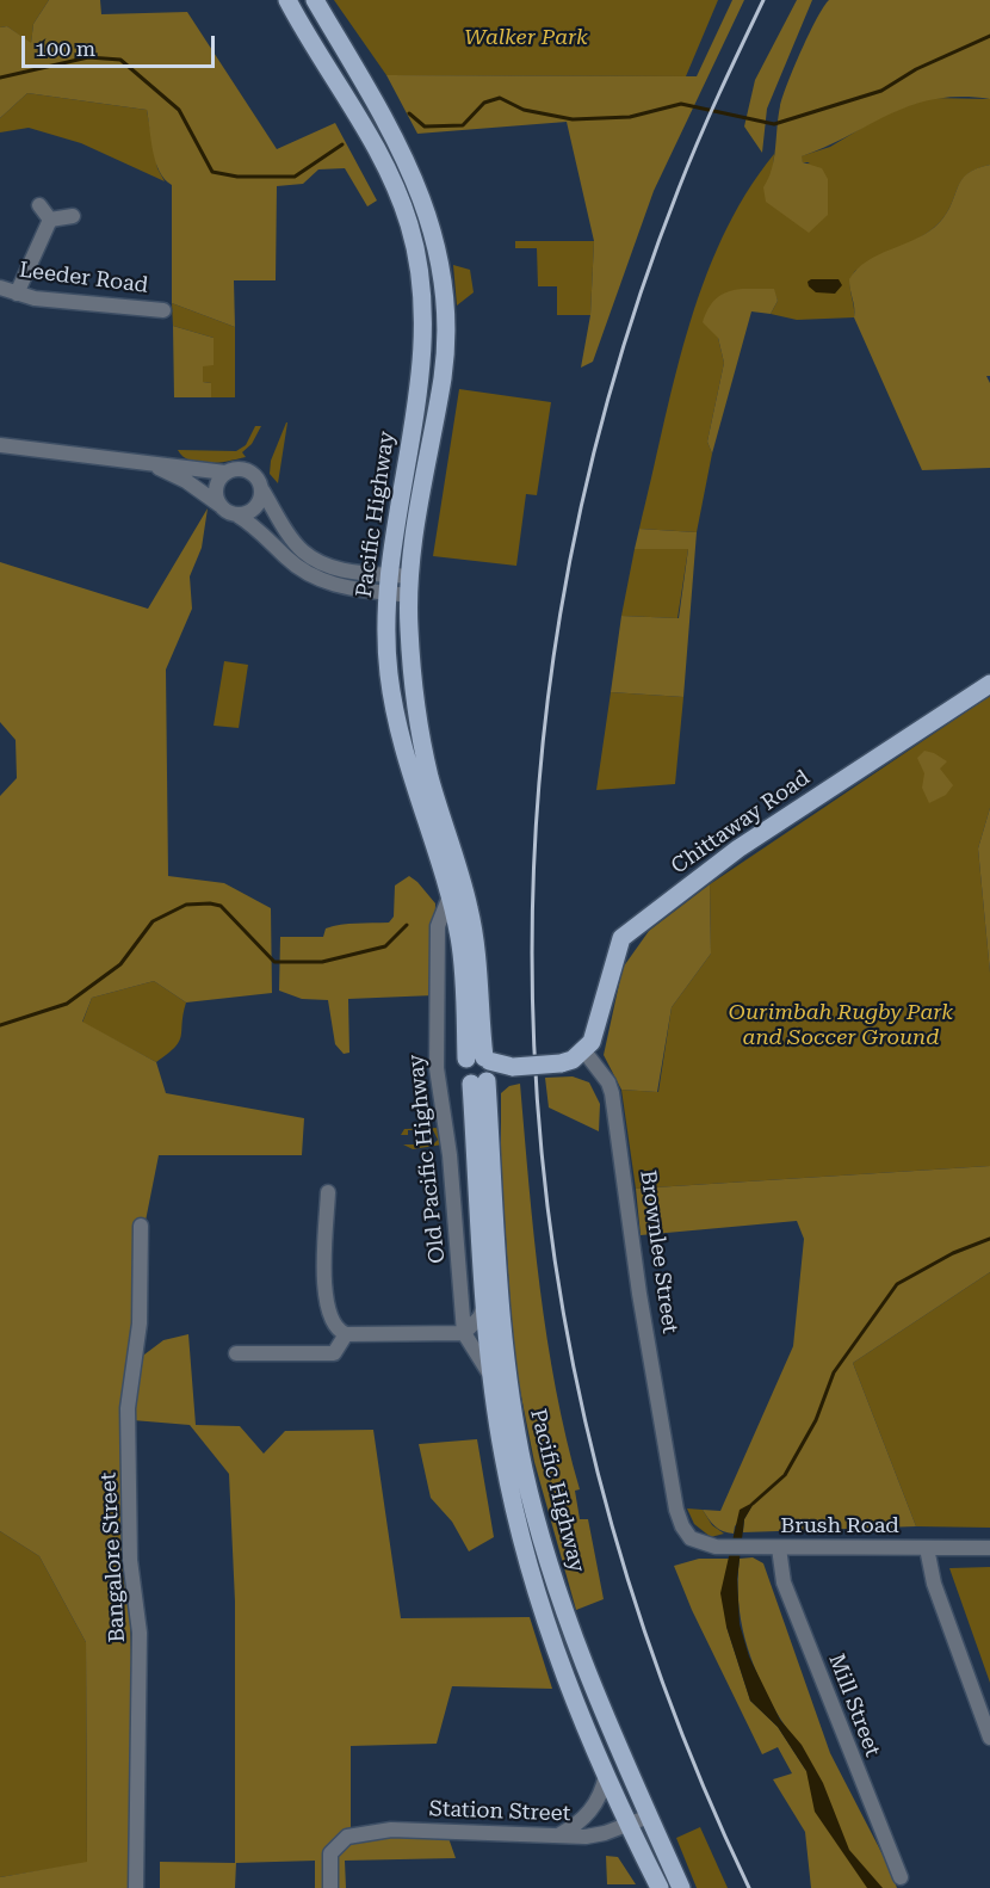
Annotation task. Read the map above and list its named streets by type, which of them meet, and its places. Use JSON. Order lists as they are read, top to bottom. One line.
{"streets":{"main road":["Pacific Highway","Chittaway Road"],"street":["Leeder Road","Old Pacific Highway","Brownlee Street","Brush Road","Bangalore Street","Mill Street","Station Street"]},"crossings":[["Pacific Highway","Old Pacific Highway"],["Pacific Highway","Station Street"],["Chittaway Road","Brownlee Street"],["Brownlee Street","Brush Road"],["Brush Road","Mill Street"]],"parks":["Walker Park","Ourimbah Rugby Park and Soccer Ground"],"scale_bar":"100 m"}
